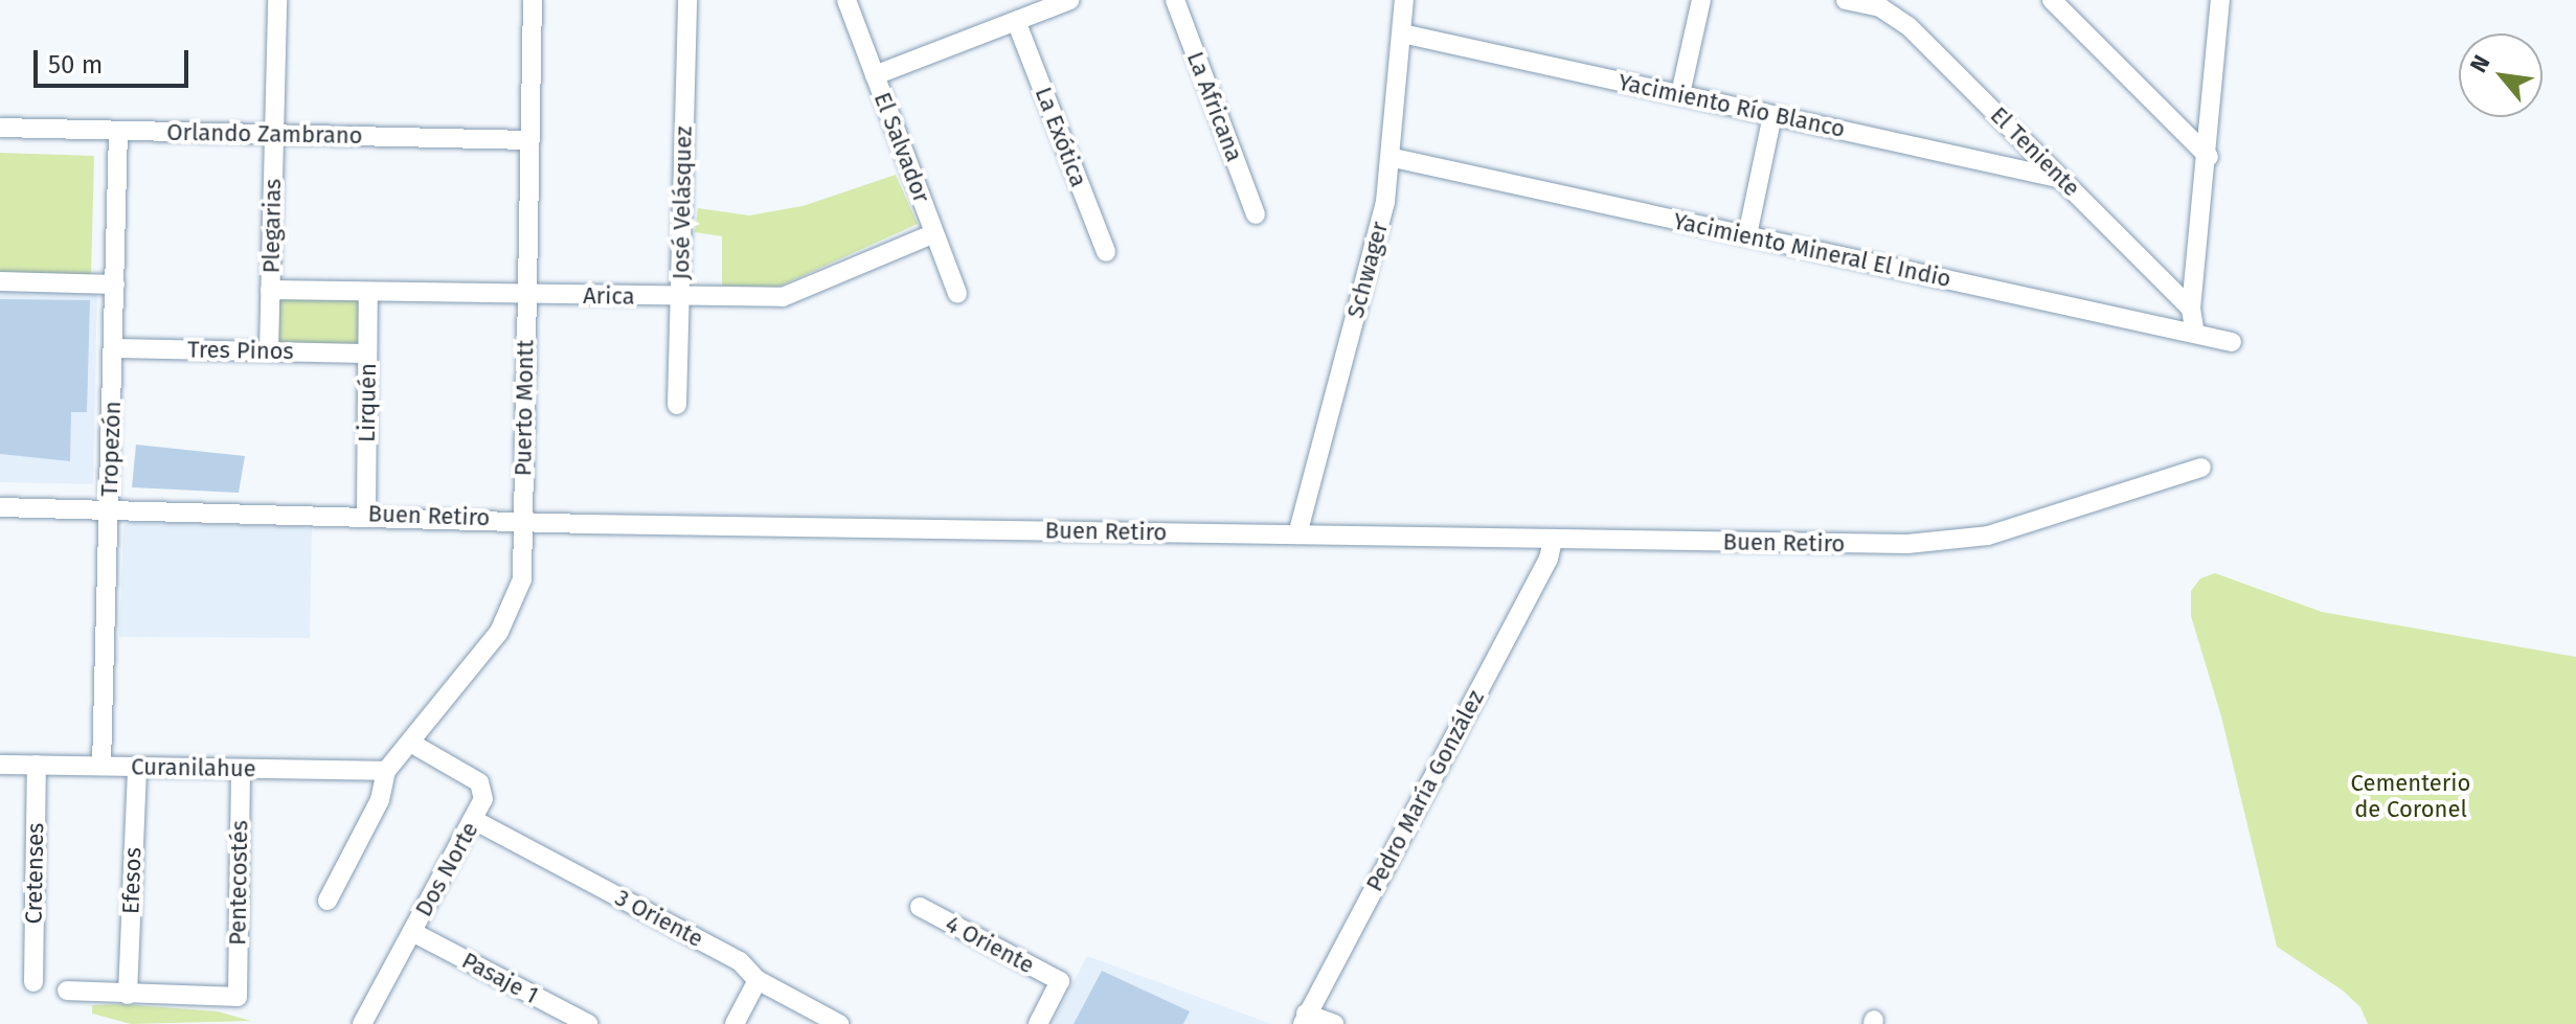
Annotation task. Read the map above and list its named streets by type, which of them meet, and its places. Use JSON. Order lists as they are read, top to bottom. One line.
{"streets":{"street":["Yacimiento Río Blanco","La Africana","Orlando Zambrano","La Exótica","El Salvador","El Teniente","José Velásquez","Plegarias","Yacimiento Mineral El Indio","Schwager","Arica","Tres Pinos","Lirquén","Puerto Montt","Tropezón","Buen Retiro","Curanilahue","Pedro María González","Dos Norte","Cretenses","Efesos","Pentecostés","3 Oriente","4 Oriente","Pasaje 1"]},"crossings":[["Yacimiento Río Blanco","El Teniente"],["Yacimiento Río Blanco","Schwager"],["Orlando Zambrano","Plegarias"],["Orlando Zambrano","Puerto Montt"],["Orlando Zambrano","Tropezón"],["El Salvador","Arica"],["José Velásquez","Arica"],["Plegarias","Arica"],["Plegarias","Tres Pinos"],["Yacimiento Mineral El Indio","Schwager"],["Schwager","Buen Retiro"],["Arica","Lirquén"],["Arica","Puerto Montt"],["Tres Pinos","Lirquén"],["Tres Pinos","Tropezón"],["Lirquén","Buen Retiro"],["Puerto Montt","Buen Retiro"],["Puerto Montt","Curanilahue"],["Puerto Montt","Dos Norte"],["Tropezón","Buen Retiro"],["Tropezón","Curanilahue"],["Buen Retiro","Pedro María González"],["Curanilahue","Cretenses"],["Curanilahue","Efesos"],["Curanilahue","Pentecostés"],["Dos Norte","3 Oriente"],["Dos Norte","Pasaje 1"],["Efesos","Pentecostés"]],"parks":["Cementerio de Coronel"],"scale_bar":"50 m","north":"top left"}
